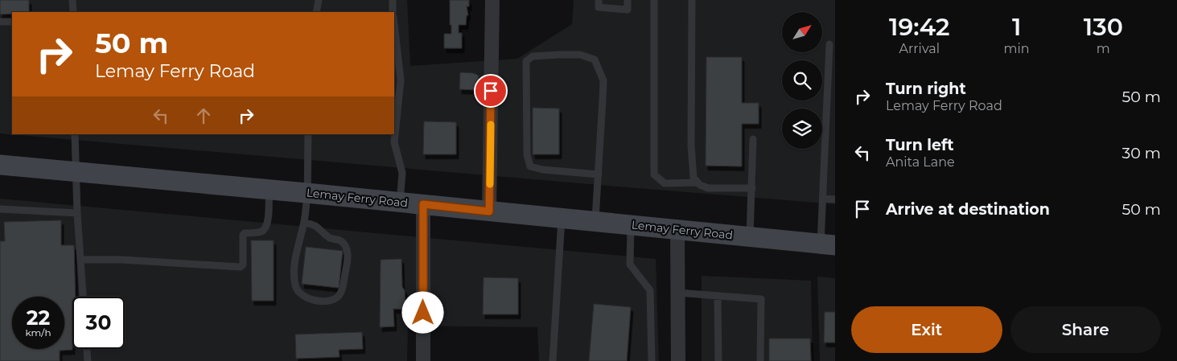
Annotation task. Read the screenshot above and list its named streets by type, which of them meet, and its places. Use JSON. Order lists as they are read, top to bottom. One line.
{"streets":{"main road":["Lemay Ferry Road"]},"north":"top right","page":{"eta":["19:42","Arrival","1","min","130","m"],"turn":["50 m","Lemay Ferry Road"],"list":[{"name":"Turn right","note":"Lemay Ferry Road","value":"50 m"},{"name":"Turn left","note":"Anita Lane","value":"30 m"},{"name":"Arrive at destination","value":"50 m"}],"speed":"22 km/h","limit":"30","buttons":["Exit","Share"]}}
